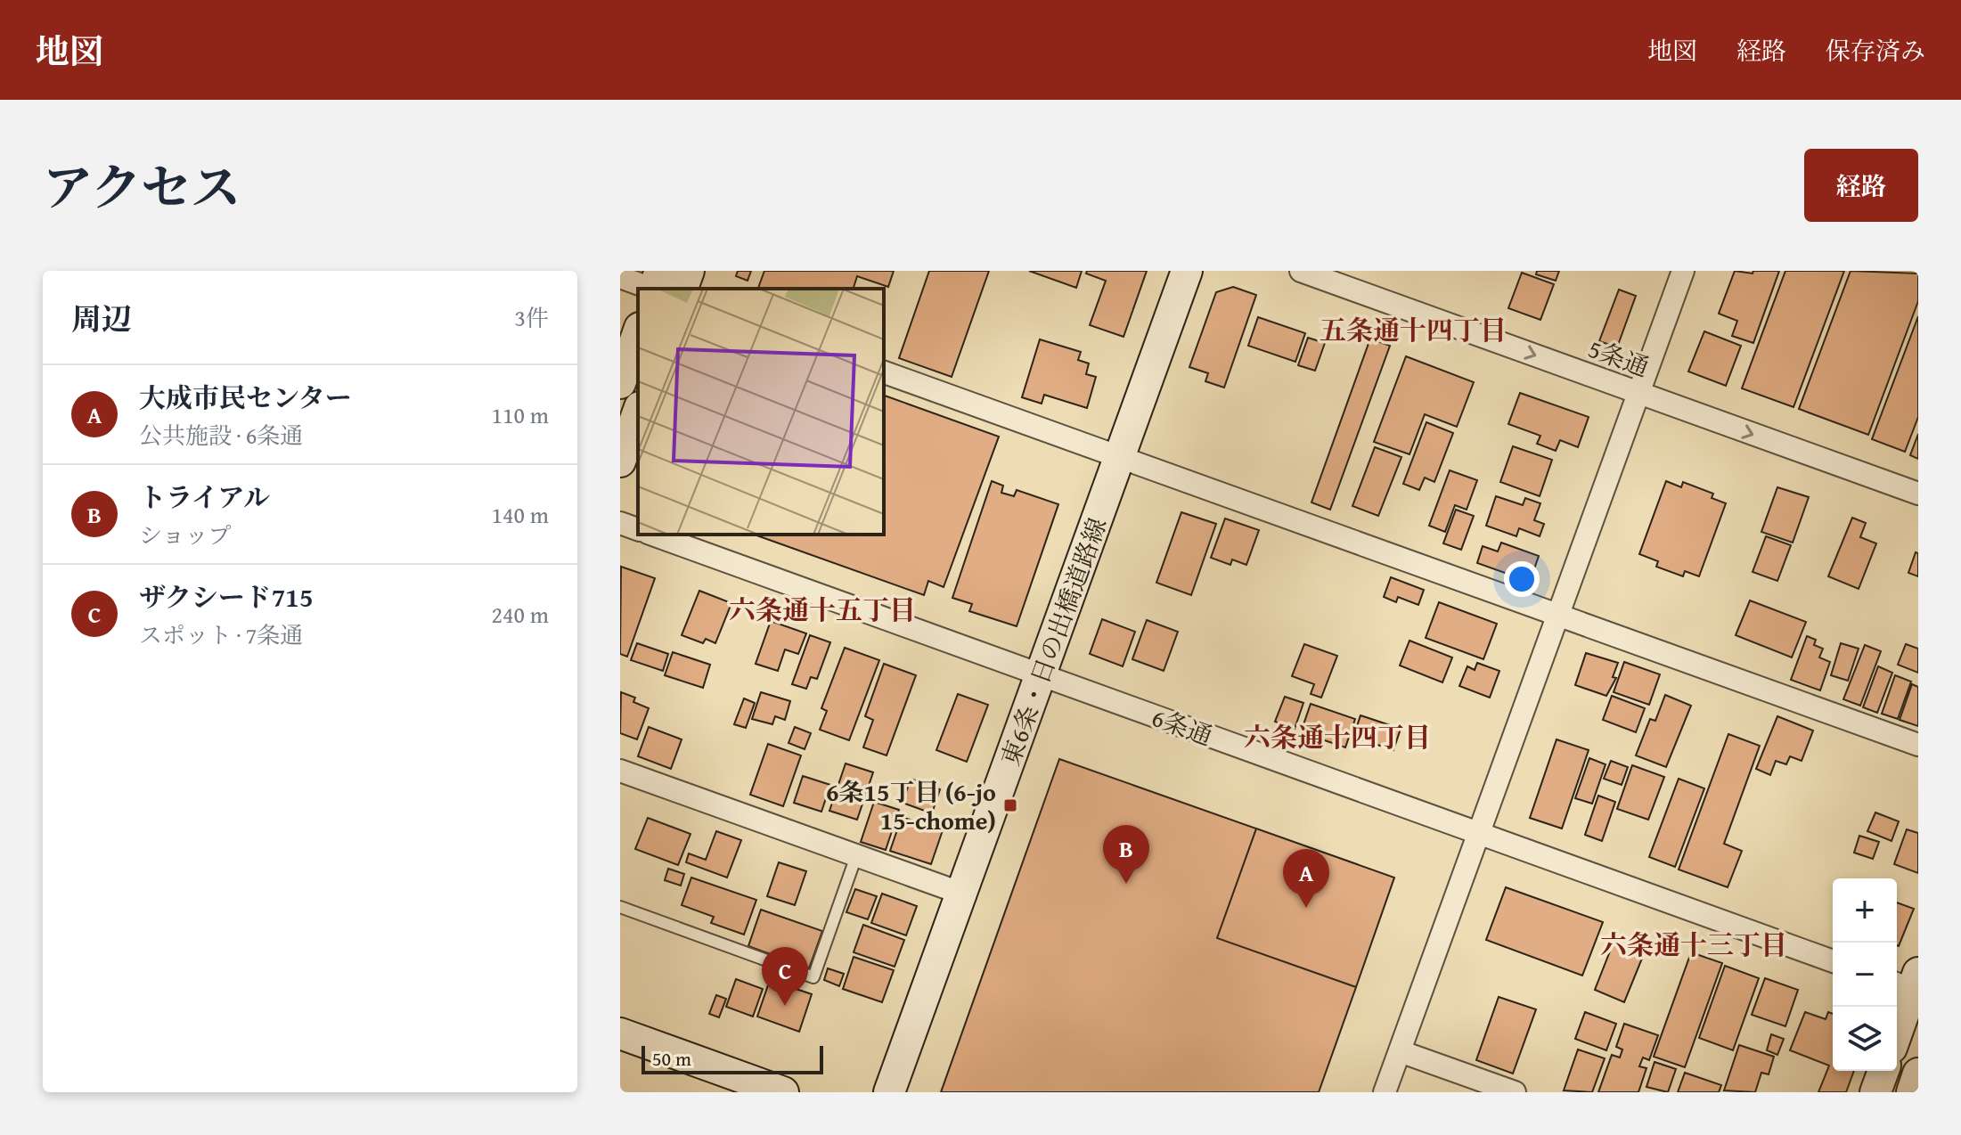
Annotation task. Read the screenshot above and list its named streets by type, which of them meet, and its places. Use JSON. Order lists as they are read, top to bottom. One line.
{"streets":{"street":["5条通","東6条・日の出橋道路線","6条通"]},"crossings":[["東6条・日の出橋道路線","6条通"]],"one_way":["5条通"],"districts":["五条通十四丁目","六条通十五丁目","六条通十四丁目","六条通十三丁目"],"places":{"transit":["6条15丁目 (6-jo 15-chome)"]},"scale_bar":"50 m","page":{"header":"地図","nav":["地図","経路","保存済み"],"title":"アクセス","buttons":"経路","heading":["周辺","3件"],"list":[{"mark":"A","name":"大成市民センター","note":"公共施設 · 6条通","value":"110 m"},{"mark":"B","name":"トライアル","note":"ショップ","value":"140 m"},{"mark":"C","name":"ザクシード715","note":"スポット · 7条通","value":"240 m"}],"pins":["B","A","C"],"map_buttons":["+","−"],"scale":"50 m"}}
